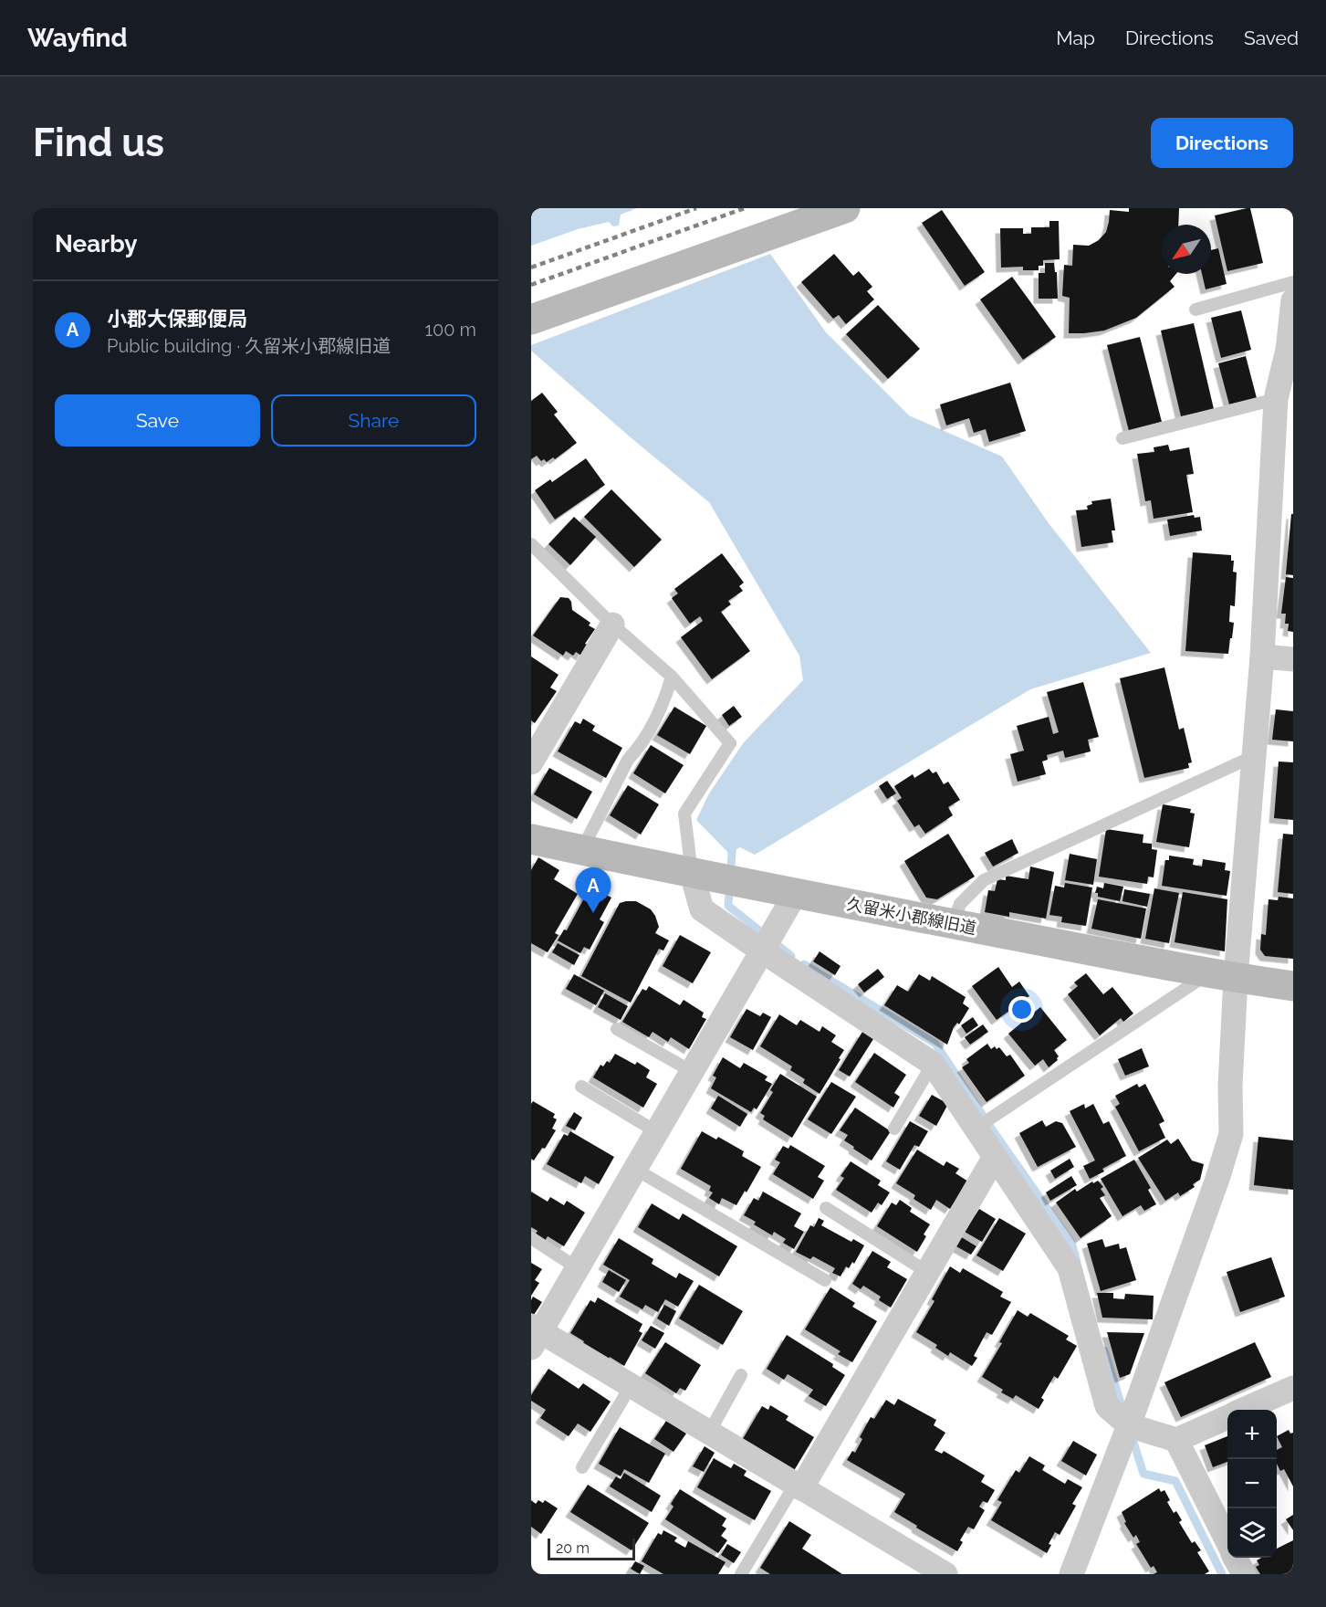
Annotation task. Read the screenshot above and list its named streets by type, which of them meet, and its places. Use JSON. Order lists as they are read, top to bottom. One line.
{"streets":{"street":["久留米小郡線旧道"]},"scale_bar":"20 m","north":"bottom left","page":{"header":"Wayfind","nav":["Map","Directions","Saved"],"buttons":["Directions",["Save","Share"]],"title":"Find us","heading":"Nearby","list":[{"mark":"A","name":"小郡大保郵便局","note":"Public building · 久留米小郡線旧道","value":"100 m"}],"pins":"A","map_buttons":["+","−"],"scale":"20 m"}}
